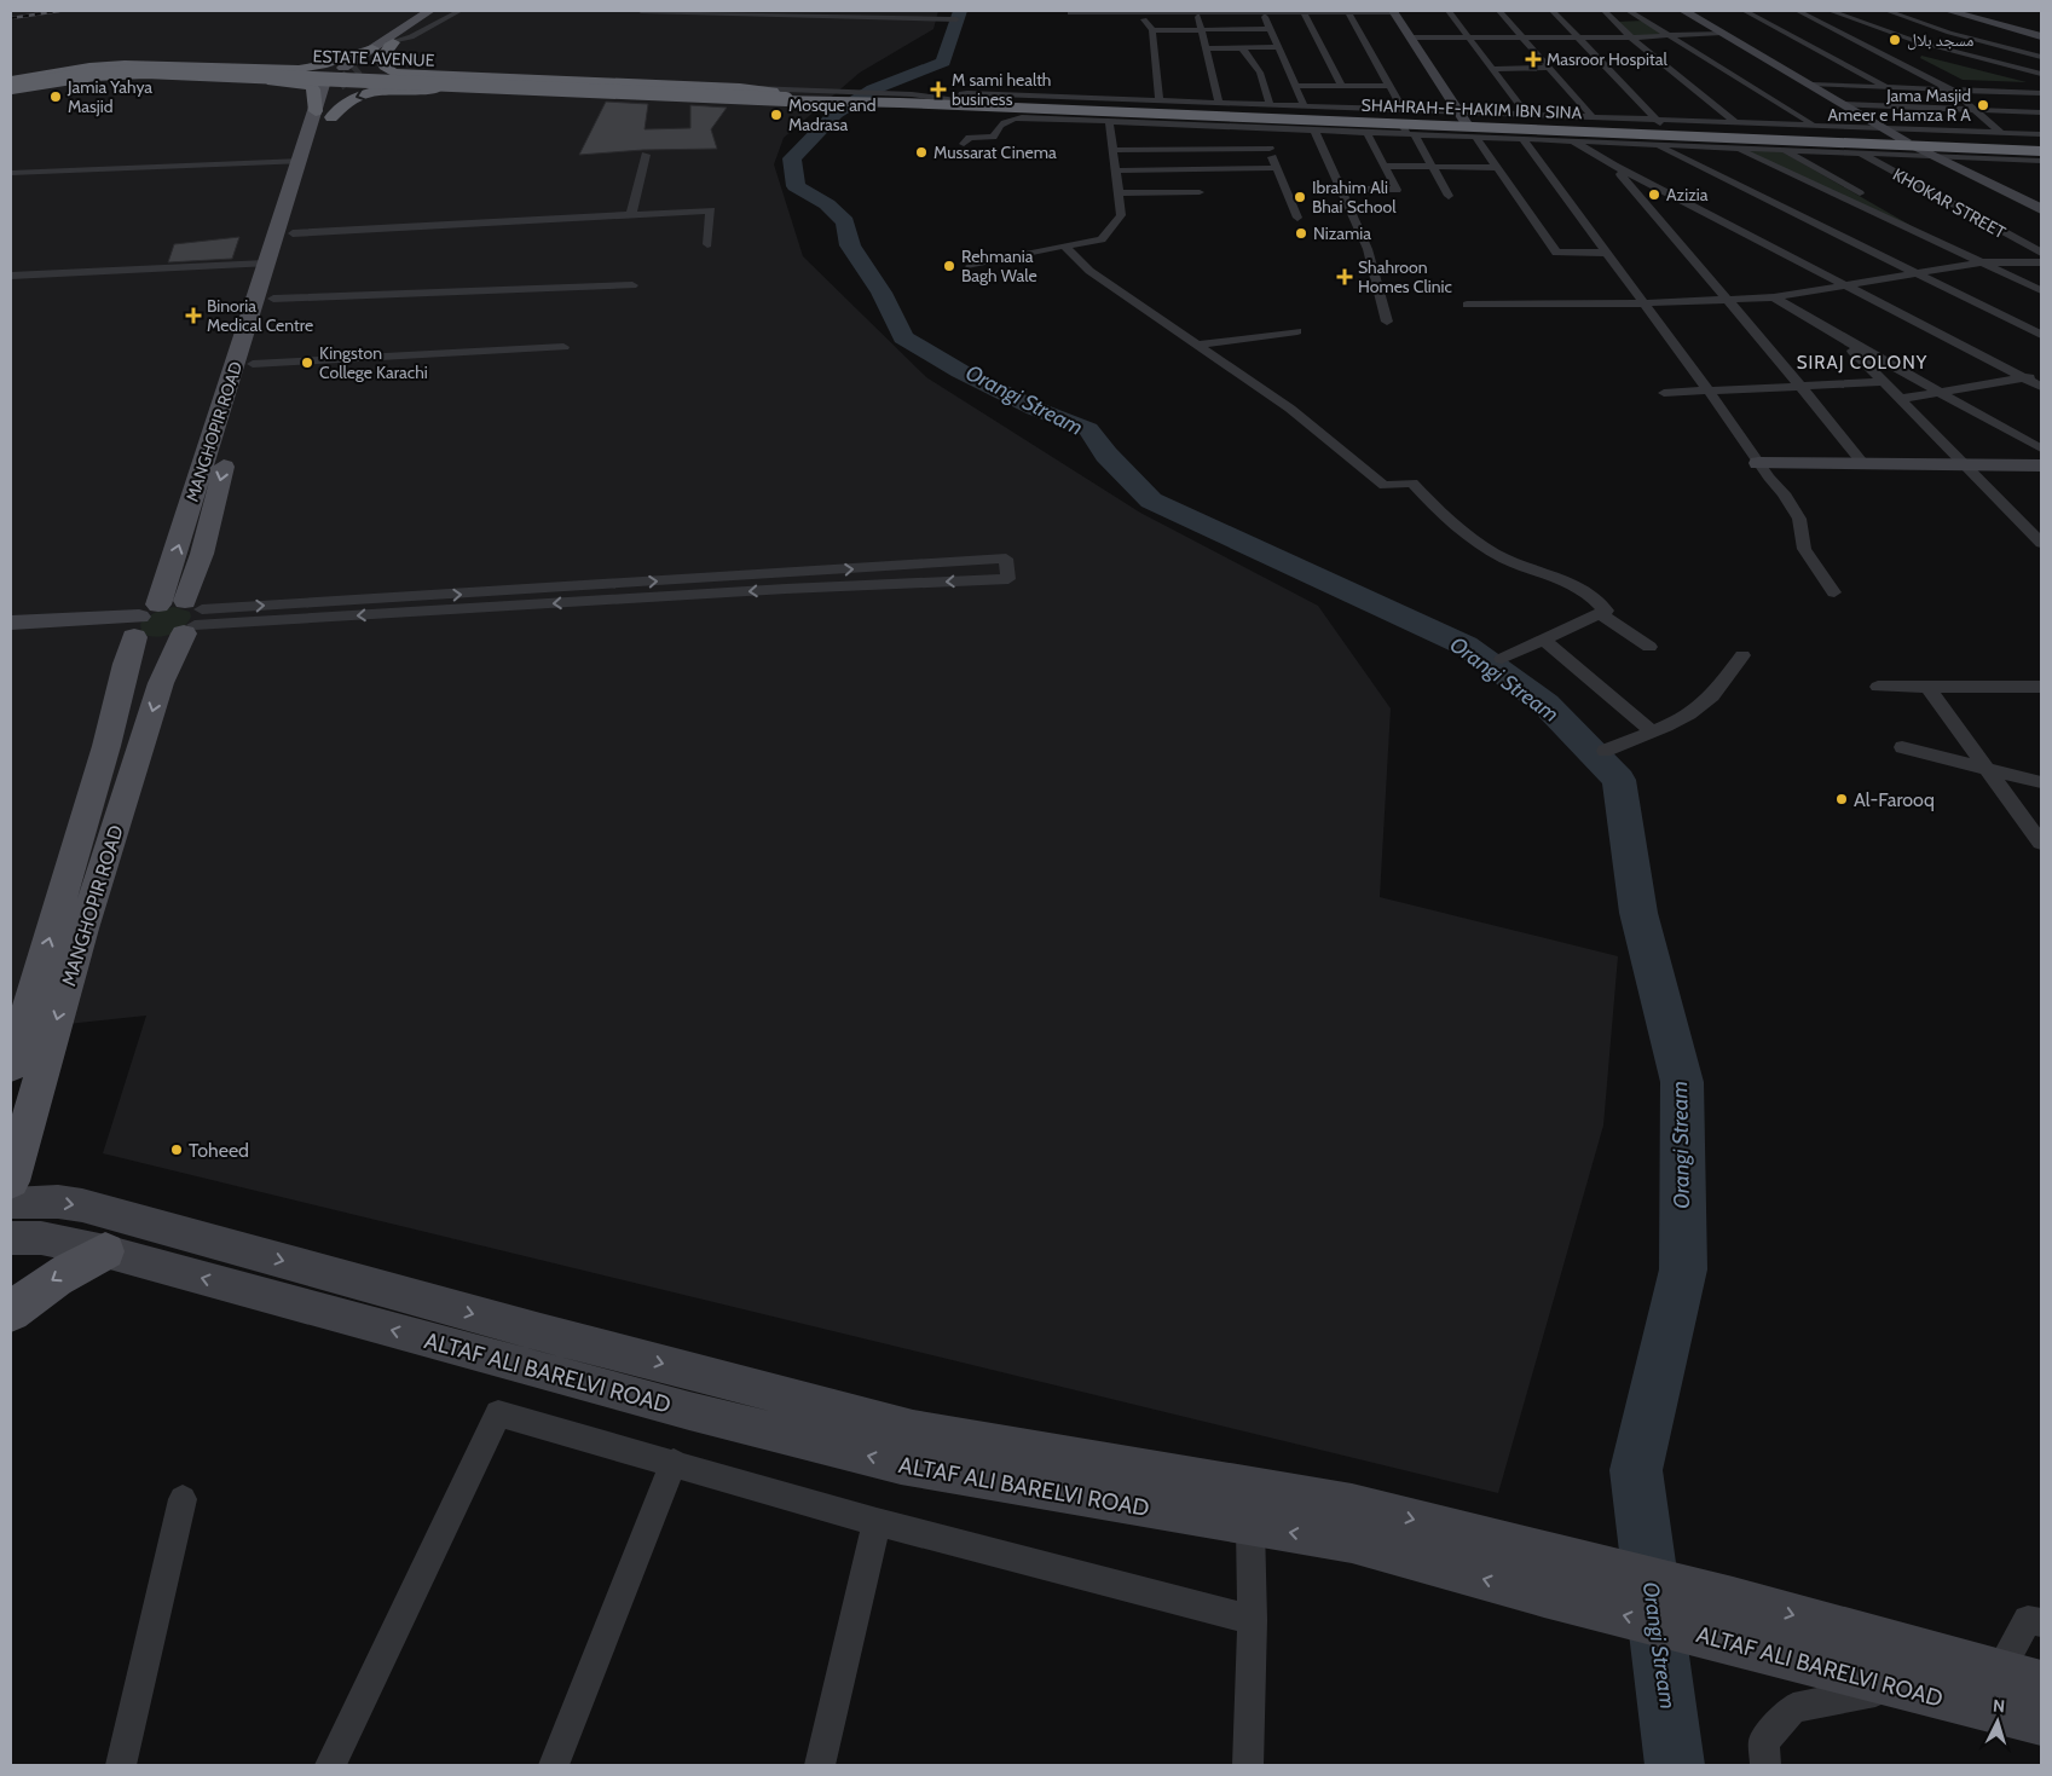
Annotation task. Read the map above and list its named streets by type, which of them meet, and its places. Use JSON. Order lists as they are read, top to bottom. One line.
{"streets":{"highway":["ESTATE AVENUE","SHAHRAH-E-HAKIM IBN SINA"],"main road":["MANGHOPIR ROAD","ALTAF ALI BARELVI ROAD"],"street":["KHOKAR STREET"]},"districts":["SIRAJ COLONY"],"water":["Orangi Stream"],"places":{"other":["مسجد بلال","Jamia Yahya Masjid","Jama Masjid Ameer e Hamza R A","Mosque and Madrasa","Mussarat Cinema","Azizia","Ibrahim Ali Bhai School","Nizamia","Rehmania Bagh Wale","Kingston College Karachi","Al-Farooq","Toheed"],"health":["Masroor Hospital","M sami health business","Shahroon Homes Clinic","Binoria Medical Centre"]},"north":"top"}
